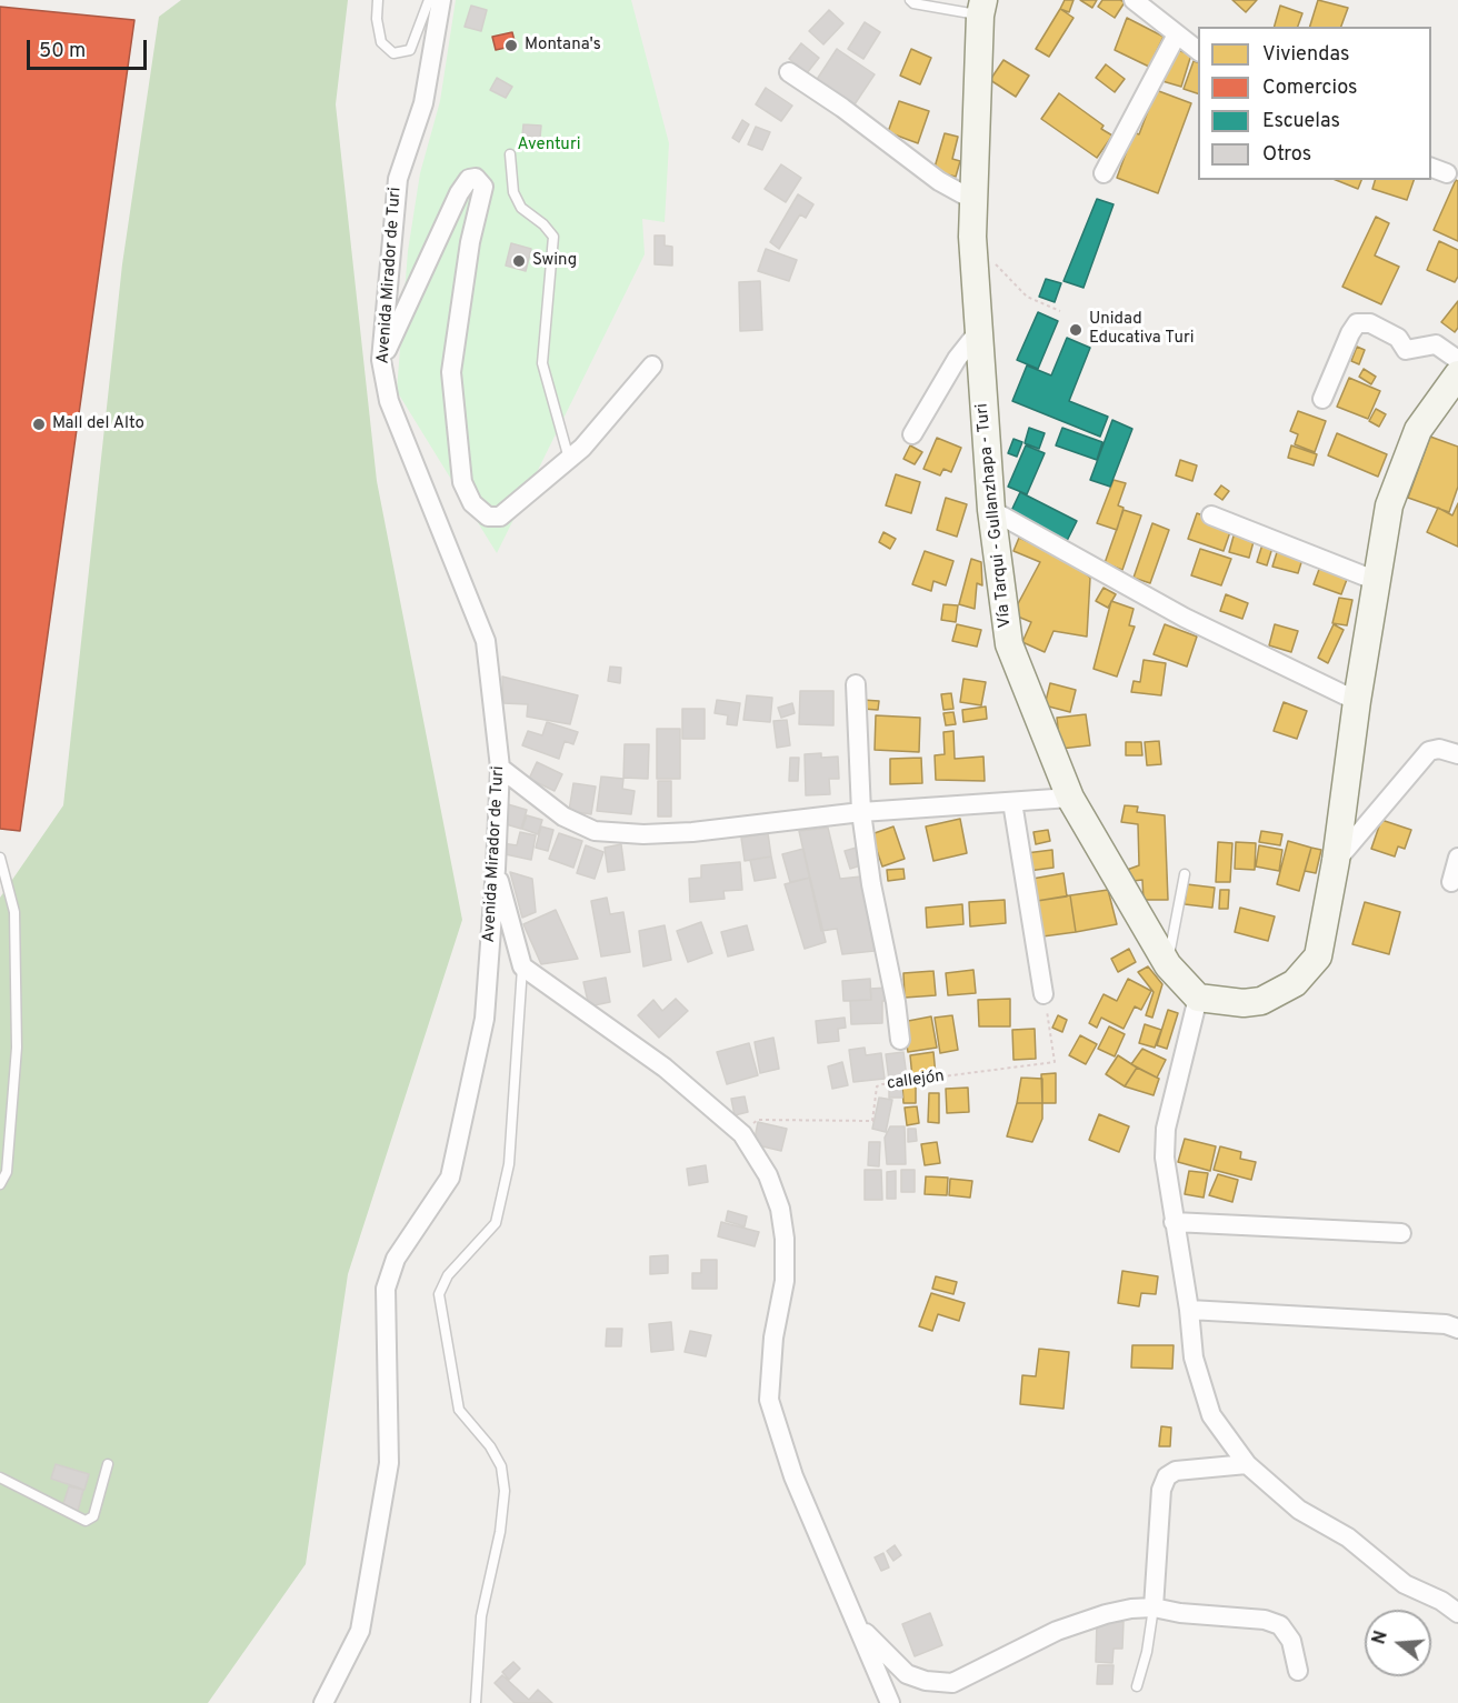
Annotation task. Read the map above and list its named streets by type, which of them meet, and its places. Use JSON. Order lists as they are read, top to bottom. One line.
{"streets":{"main road":["Vía Tarqui - Gullanzhapa - Turi"],"street":["Avenida Mirador de Turi"],"path":["callejón"]},"parks":["Aventuri"],"places":["Montana's","Swing","Unidad Educativa Turi","Mall del Alto"],"legend":["Viviendas","Comercios","Escuelas","Otros"],"scale_bar":"50 m","north":"left"}
